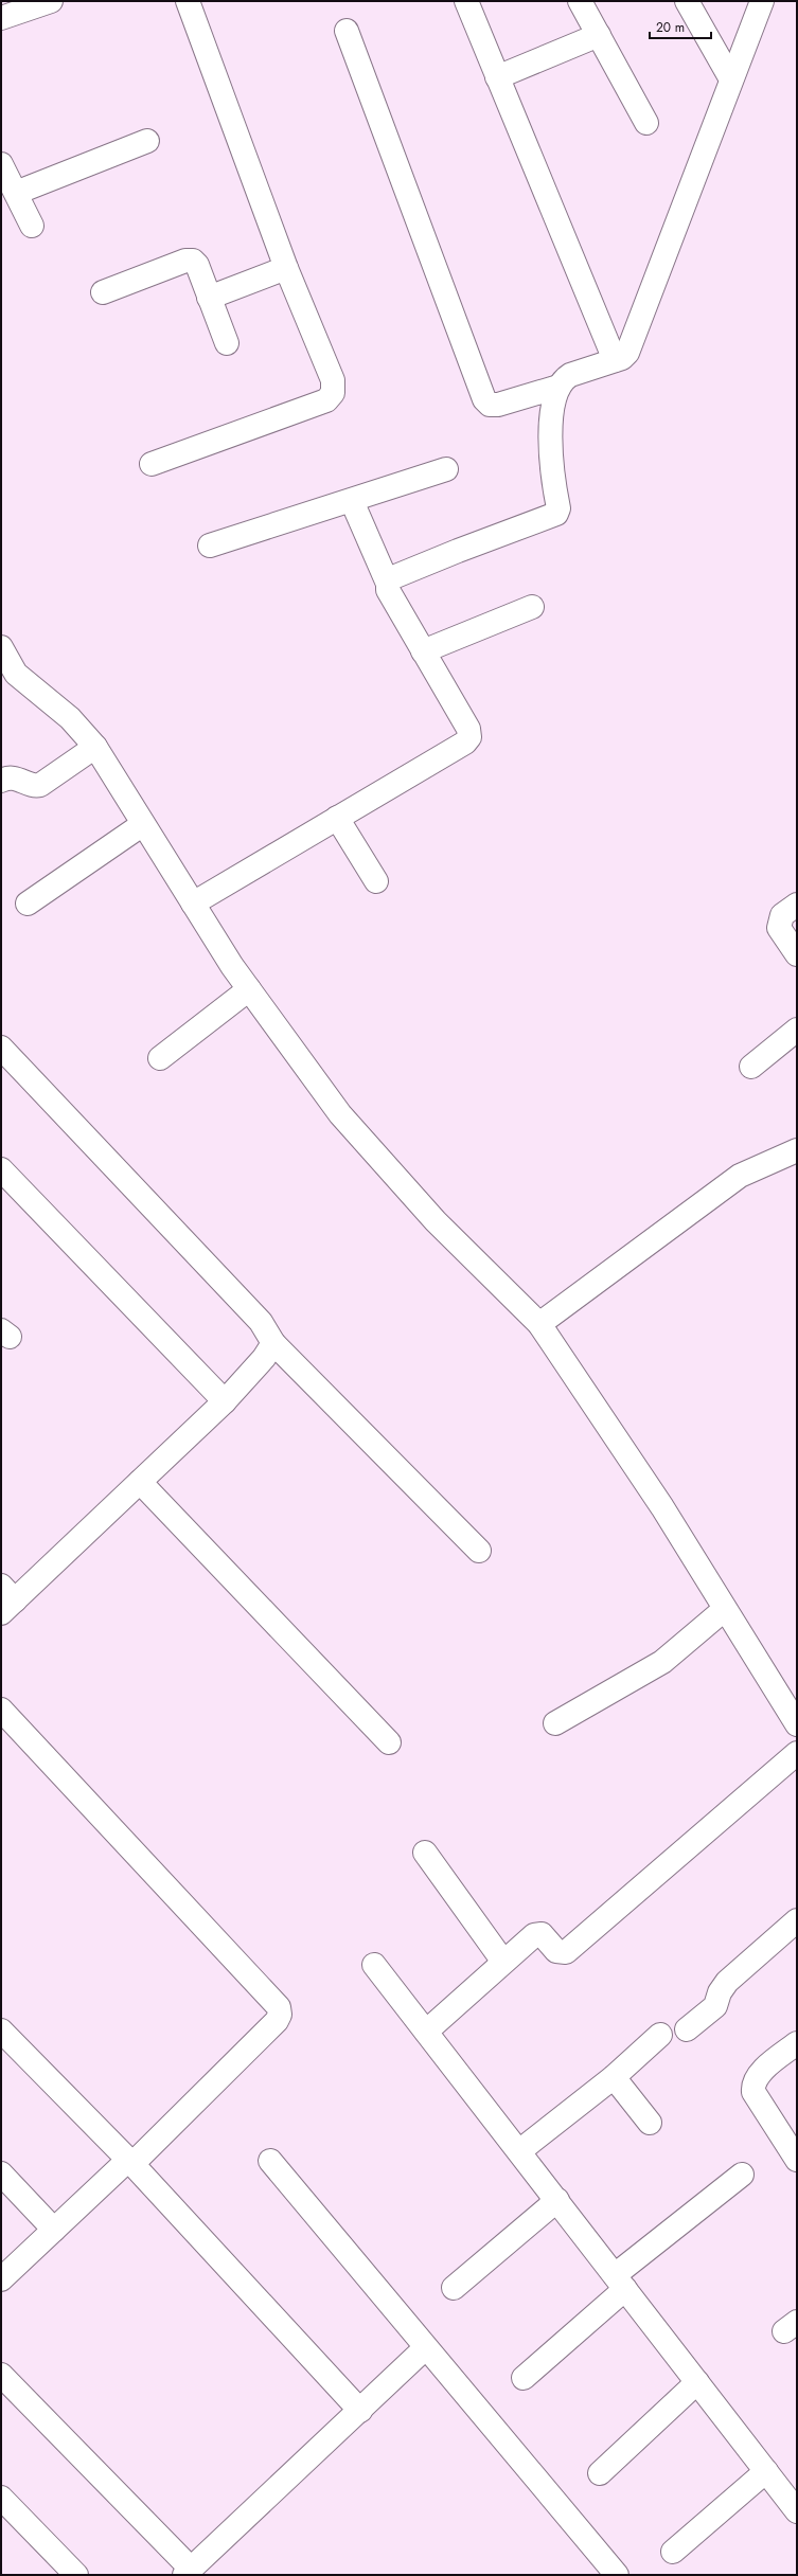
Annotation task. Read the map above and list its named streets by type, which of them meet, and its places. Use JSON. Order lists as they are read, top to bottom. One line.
{"scale_bar":"20 m"}
